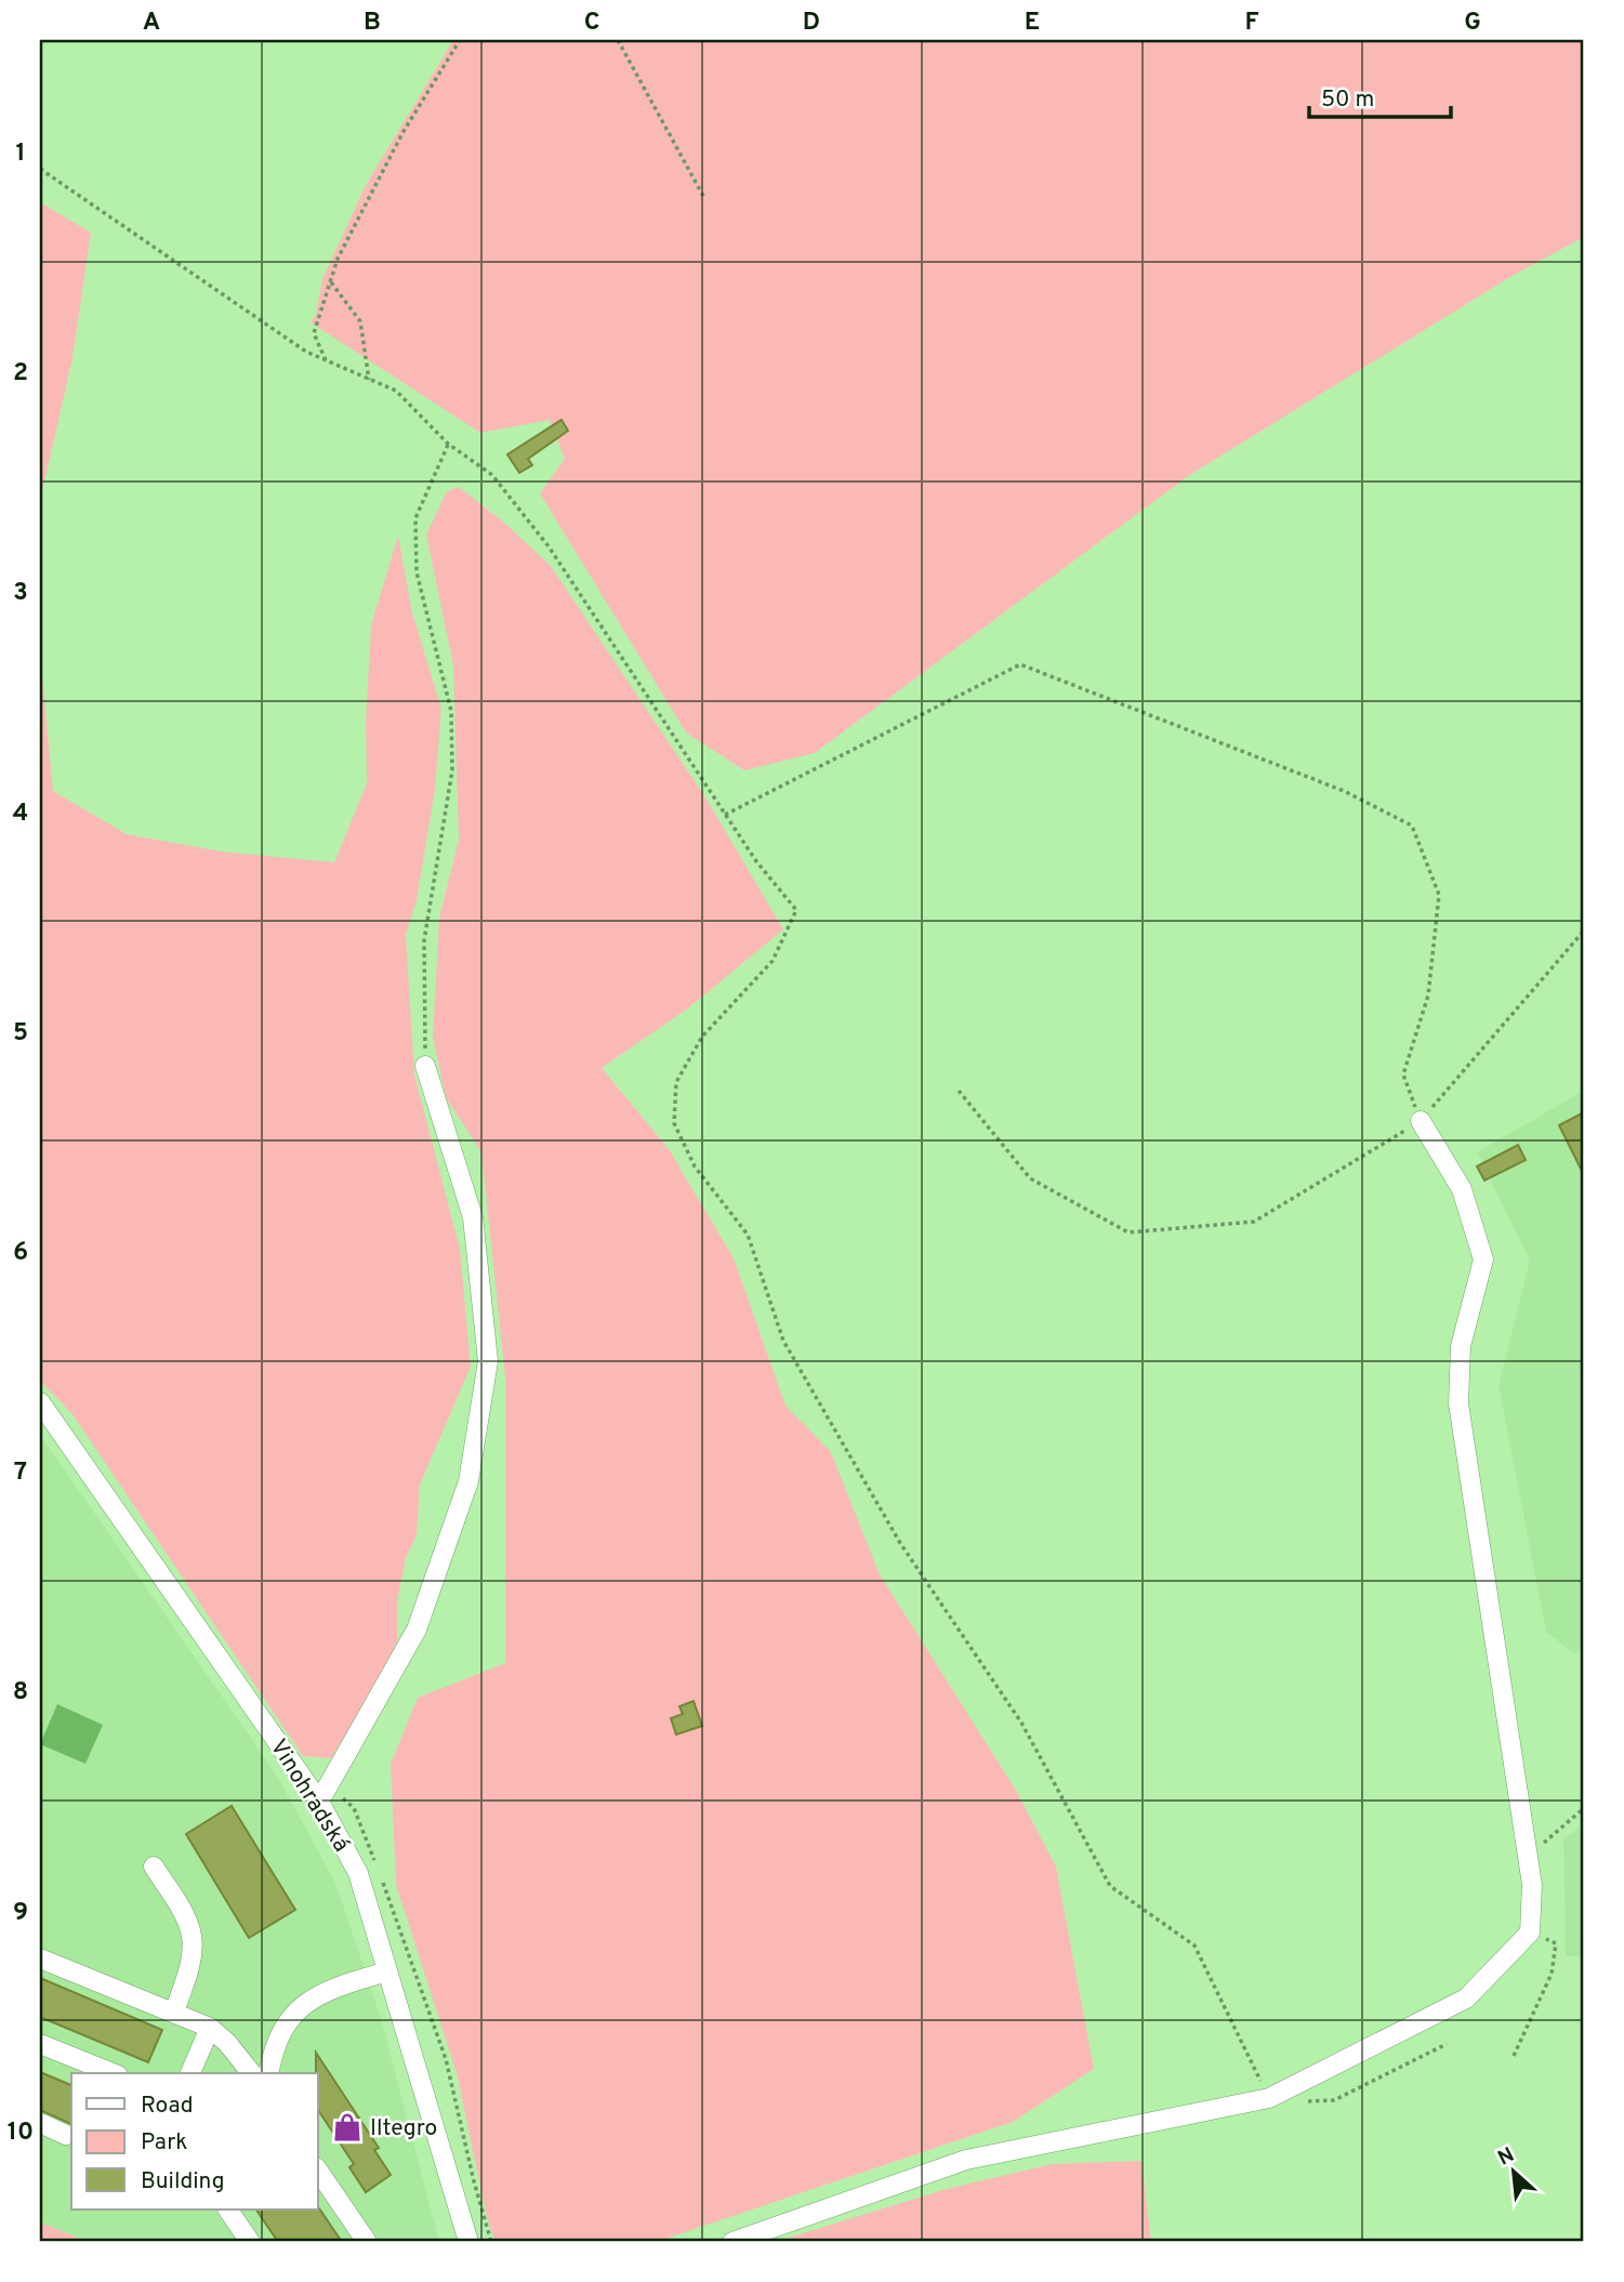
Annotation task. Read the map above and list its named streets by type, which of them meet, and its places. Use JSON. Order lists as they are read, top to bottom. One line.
{"streets":{"street":["Vinohradská"]},"places":{"shop":["Iltegro"]},"legend":["Road","Park","Building"],"scale_bar":"50 m","north":"top left","grid":{"columns":["A","B","C","D","E","F","G"],"rows":["1","2","3","4","5","6","7","8","9","10"]}}
